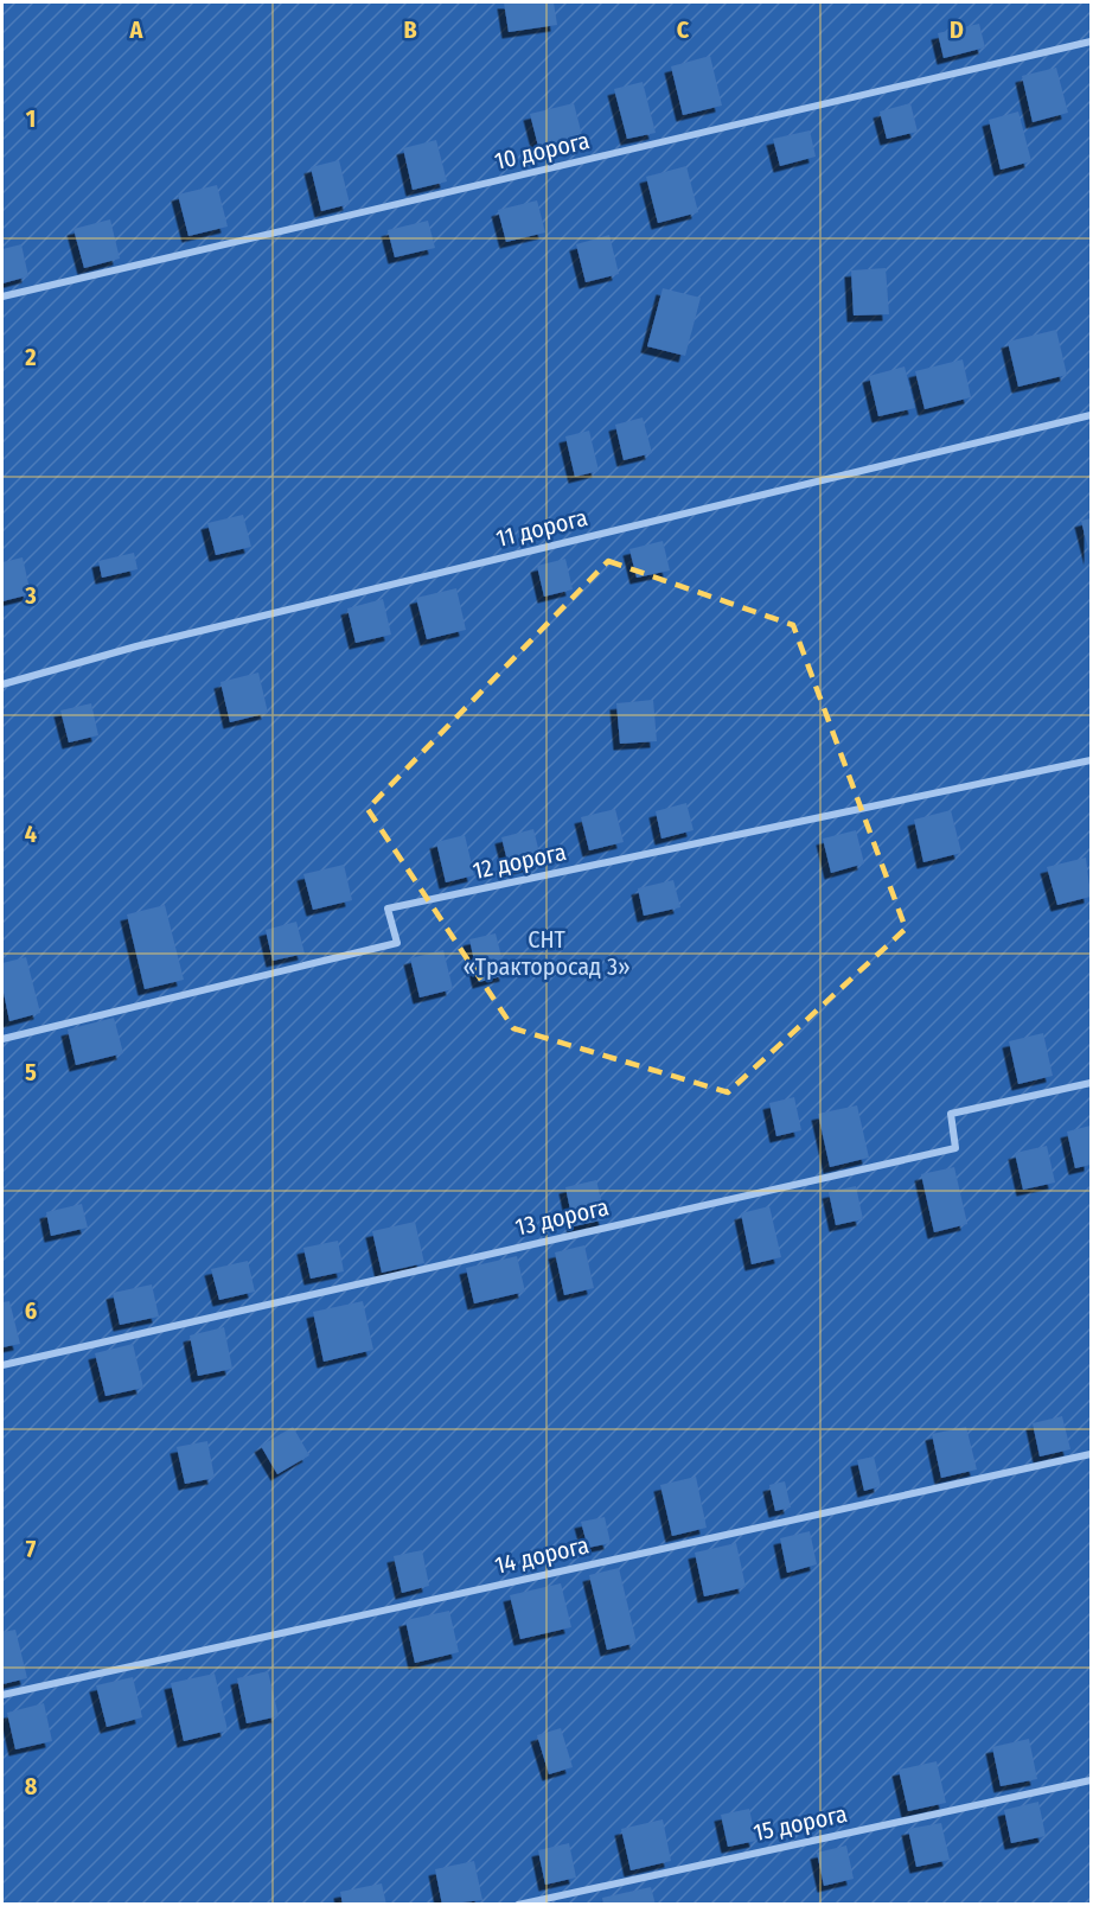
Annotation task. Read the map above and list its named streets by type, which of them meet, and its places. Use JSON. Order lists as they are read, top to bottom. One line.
{"streets":{"street":["10 дорога","11 дорога","12 дорога","13 дорога","14 дорога","15 дорога"]},"parks":["СНТ «Тракторосад 3»"],"grid":{"columns":["A","B","C","D"],"rows":["1","2","3","4","5","6","7","8"]}}
